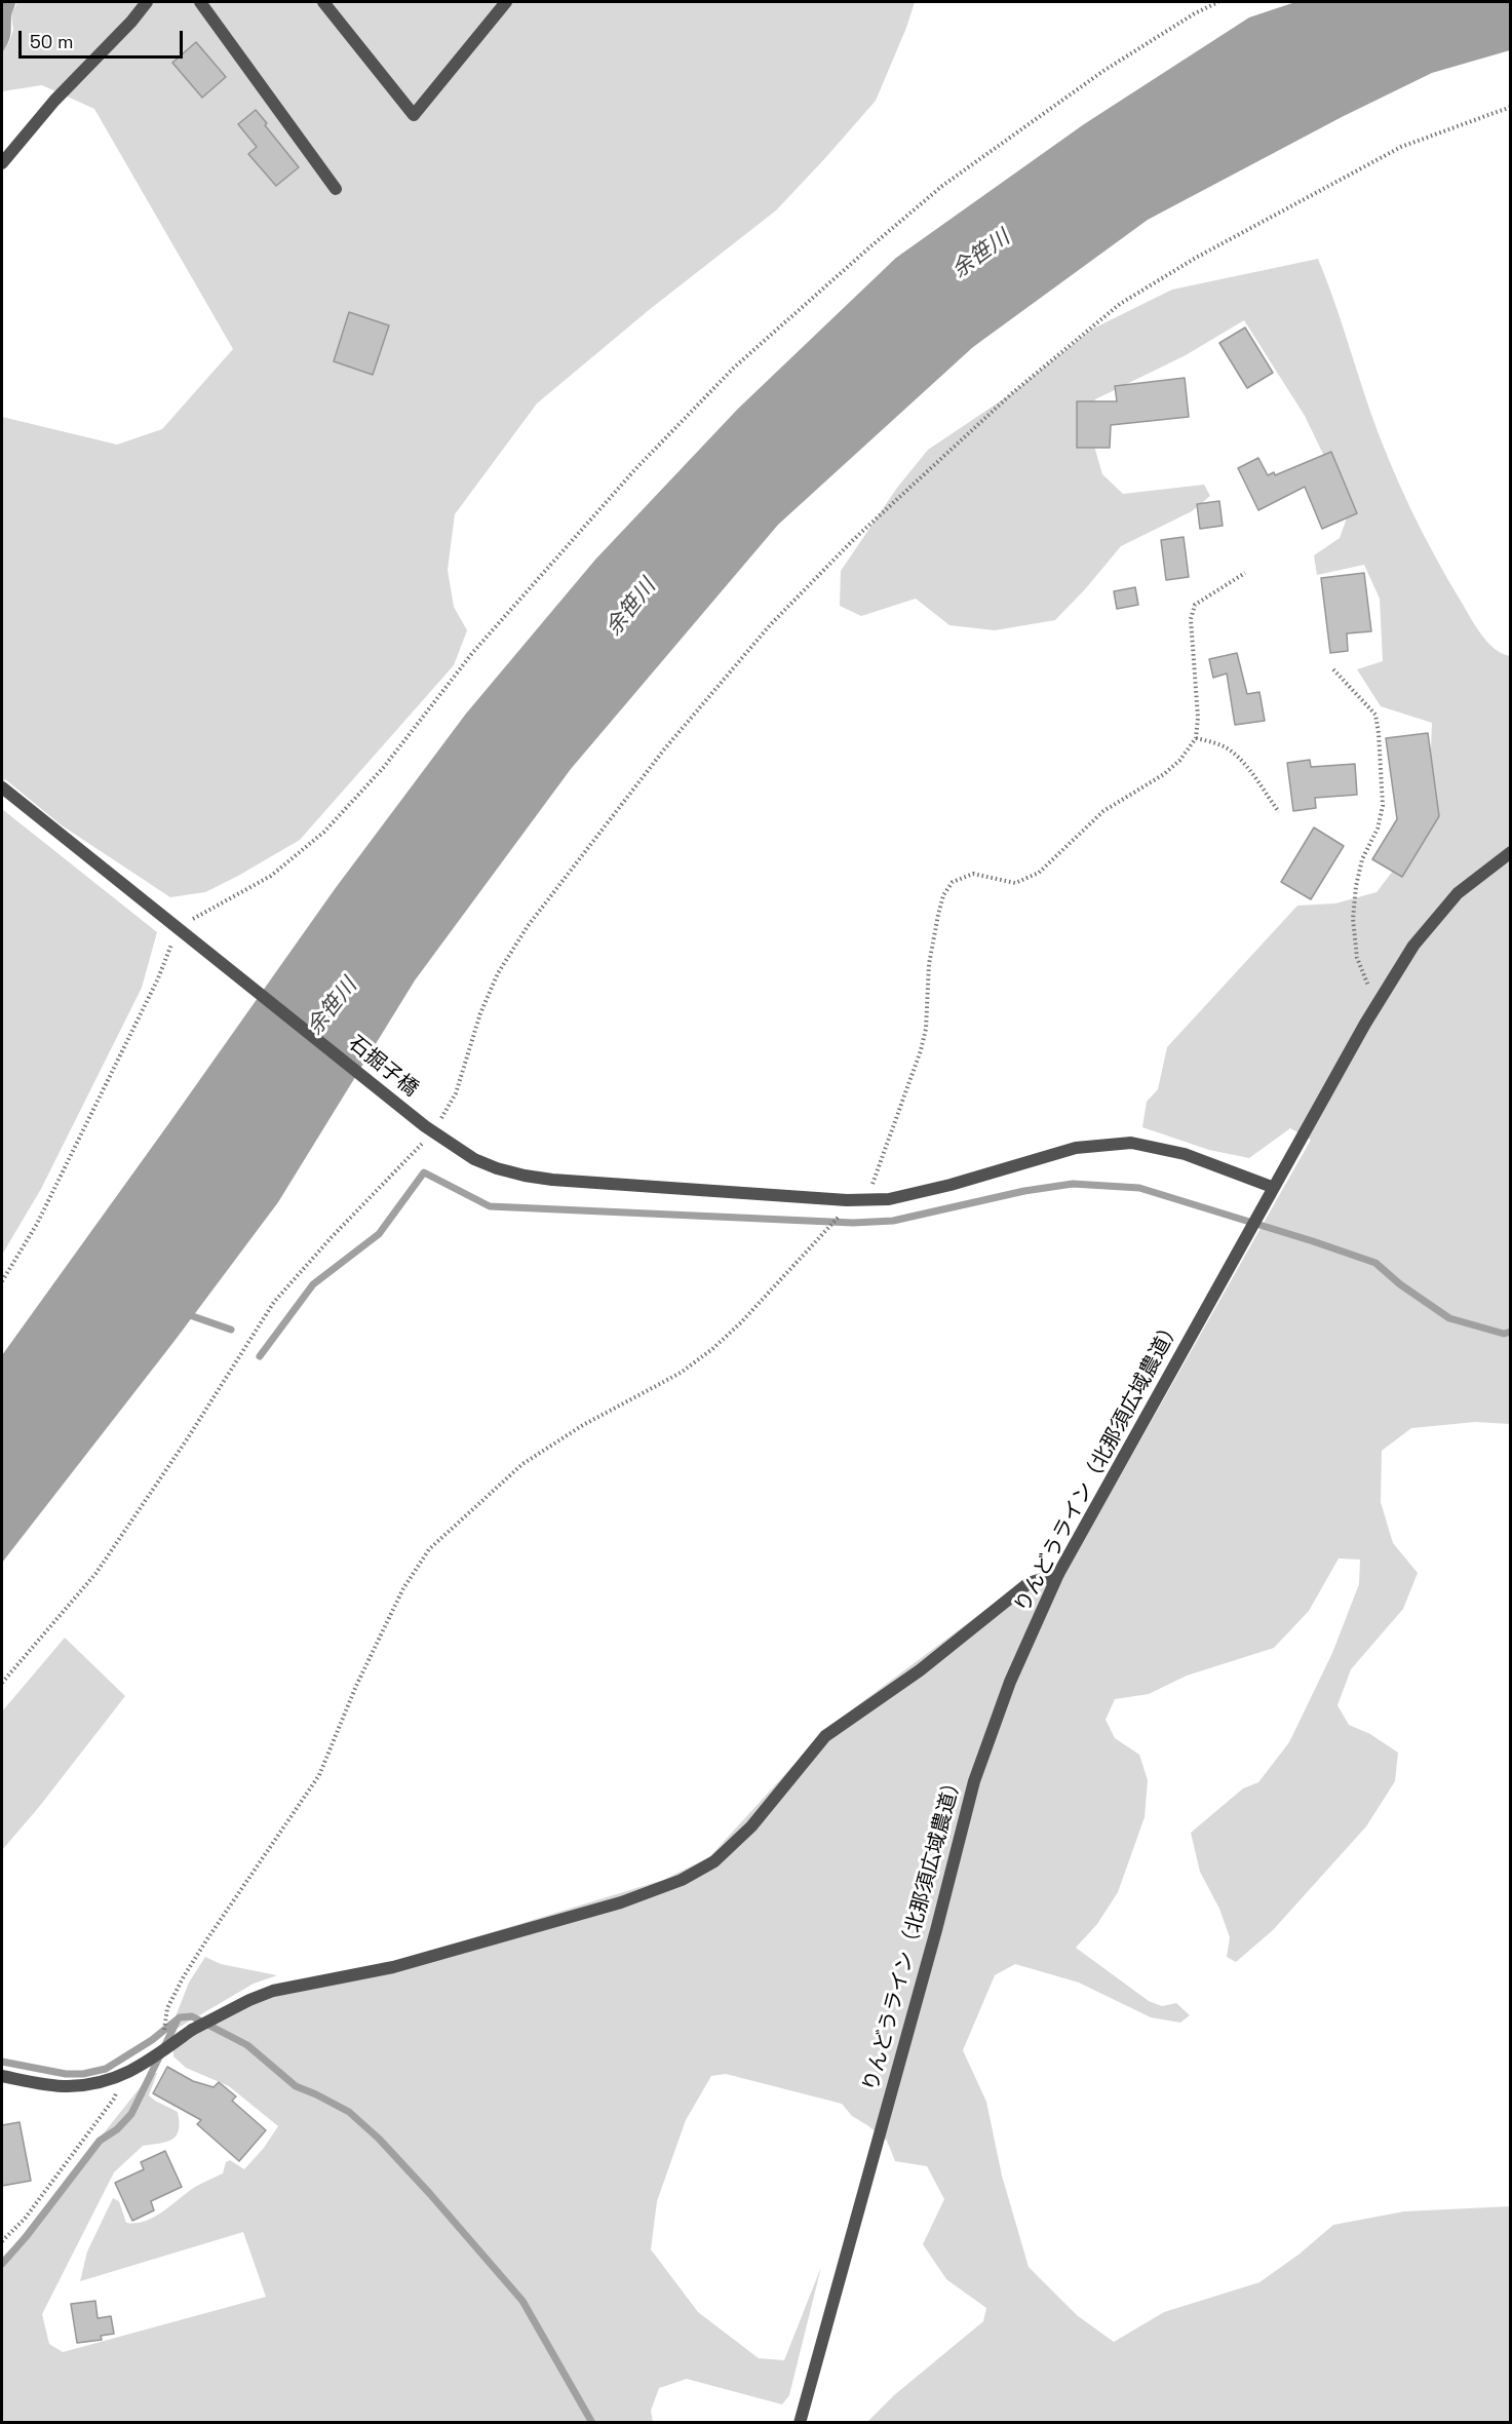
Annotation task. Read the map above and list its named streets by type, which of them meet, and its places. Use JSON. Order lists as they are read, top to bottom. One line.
{"streets":{"street":["石掘子橋","りんどうライン（北那須広域農道）"]},"crossings":[["石掘子橋","りんどうライン（北那須広域農道）"]],"water":["余笹川"],"scale_bar":"50 m"}
